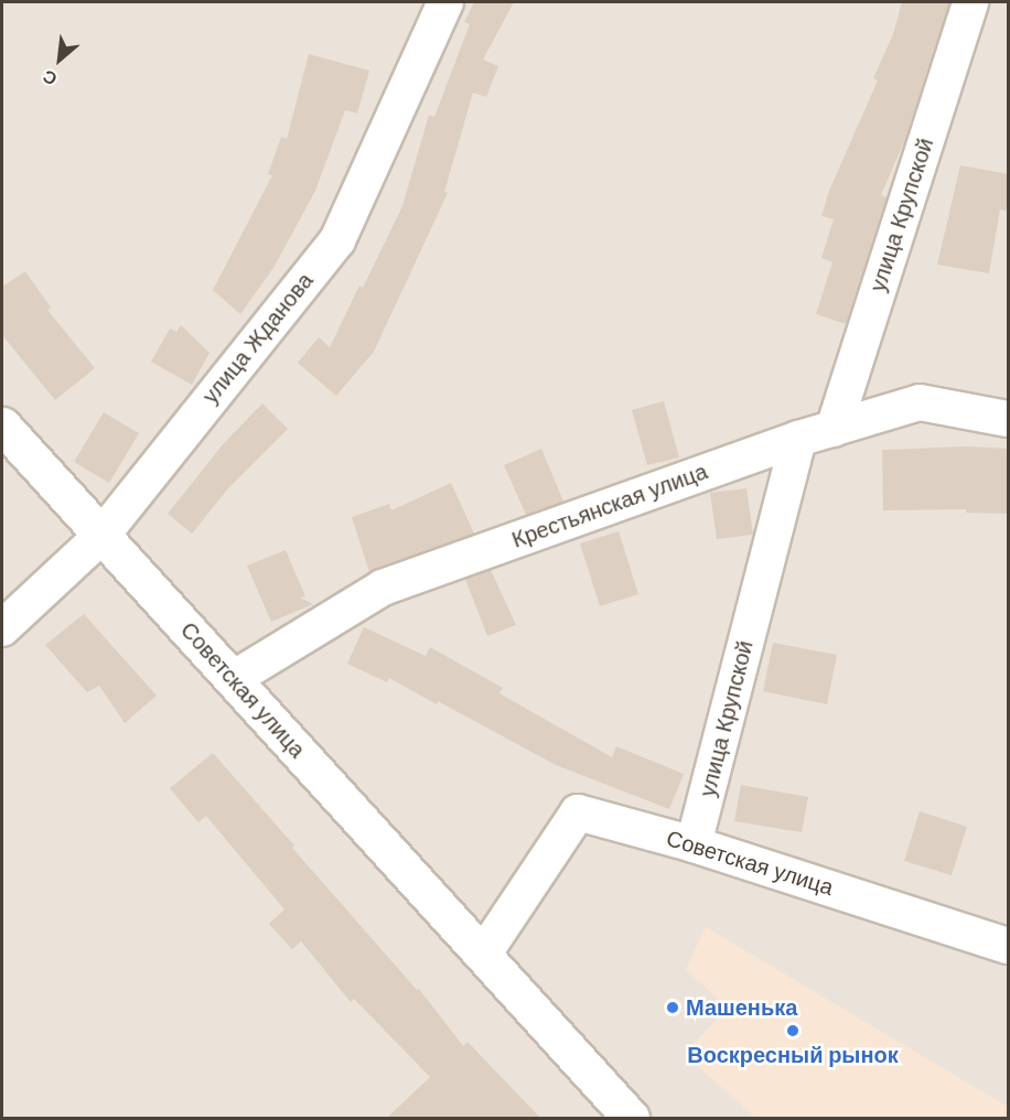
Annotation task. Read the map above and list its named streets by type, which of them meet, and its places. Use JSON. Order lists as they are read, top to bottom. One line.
{"streets":{"street":["улица Крупской","улица Жданова","Крестьянская улица","Советская улица"]},"crossings":[["улица Крупской","Крестьянская улица"],["улица Крупской","Советская улица"],["улица Жданова","Советская улица"],["Крестьянская улица","Советская улица"]],"places":["Машенька","Воскресный рынок"],"north":"bottom left"}
